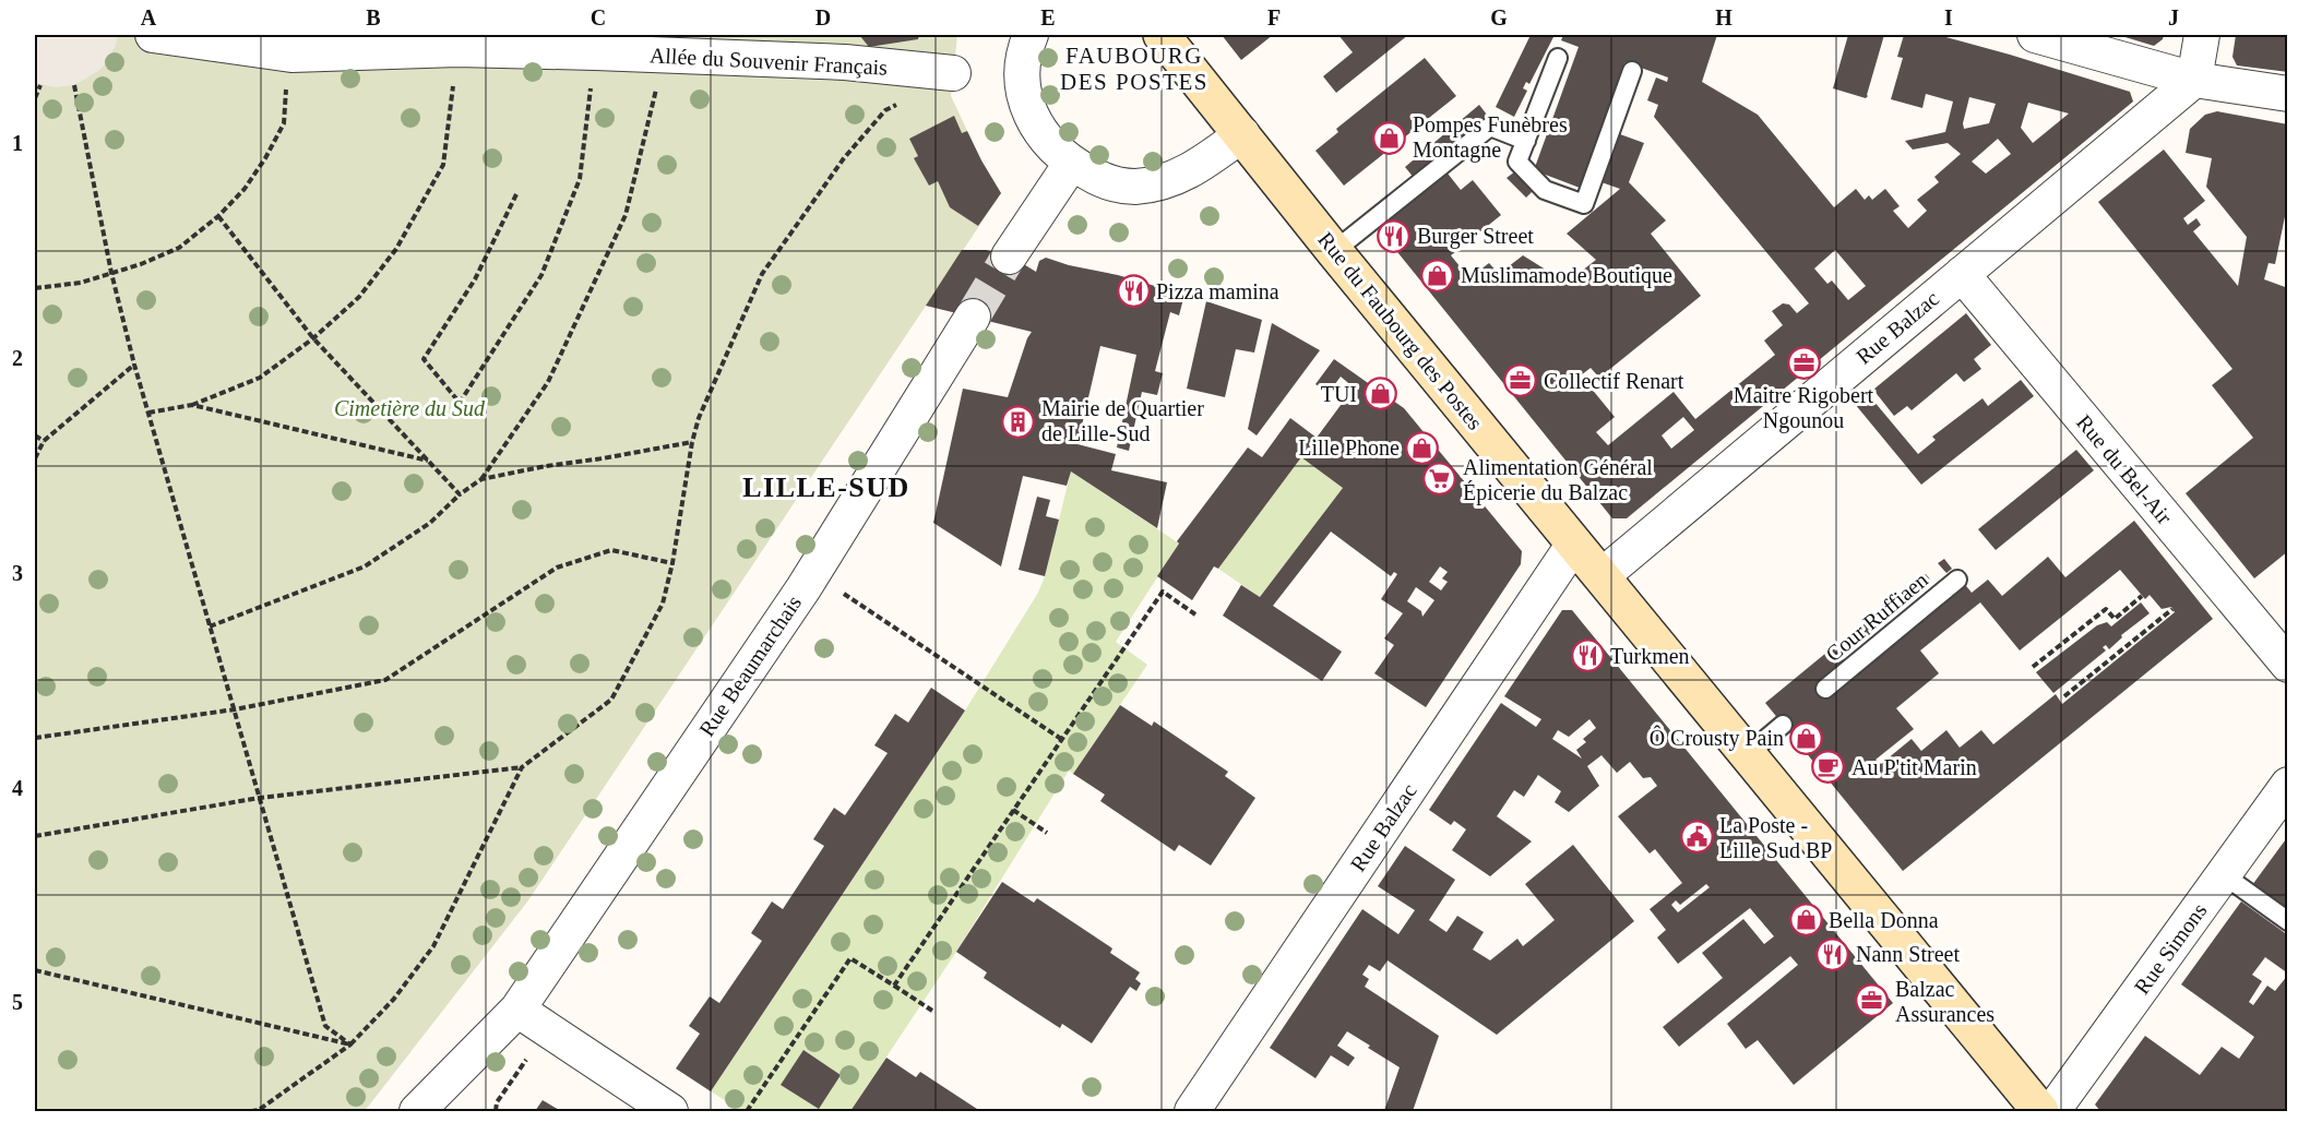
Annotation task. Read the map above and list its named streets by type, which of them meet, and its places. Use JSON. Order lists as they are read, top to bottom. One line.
{"streets":{"main road":["Rue du Faubourg des Postes"],"street":["Allée du Souvenir Français","Rue Balzac","Rue du Bel-Air","Rue Beaumarchais","Rue Simons"],"lane":["Cour Ruffiaen"]},"crossings":[["Rue Balzac","Rue du Faubourg des Postes"],["Rue Balzac","Rue du Bel-Air"]],"districts":["FAUBOURG DES POSTES","LILLE-SUD"],"parks":["Cimetière du Sud"],"places":{"shop":["Pompes Funèbres Montagne","Muslimamode Boutique","TUI","Lille Phone","Ô Crousty Pain","Bella Donna"],"restaurant":["Burger Street","Pizza mamina","Turkmen","Nann Street"],"office":["Maitre Rigobert Ngounou","Collectif Renart","Balzac Assurances"],"building":["Mairie de Quartier de Lille-Sud"],"supermarket":["Alimentation Général Épicerie du Balzac"],"cafe":["Au P'tit Marin"],"public building":["La Poste - Lille Sud BP"]},"grid":{"columns":["A","B","C","D","E","F","G","H","I","J"],"rows":["1","2","3","4","5"]}}
